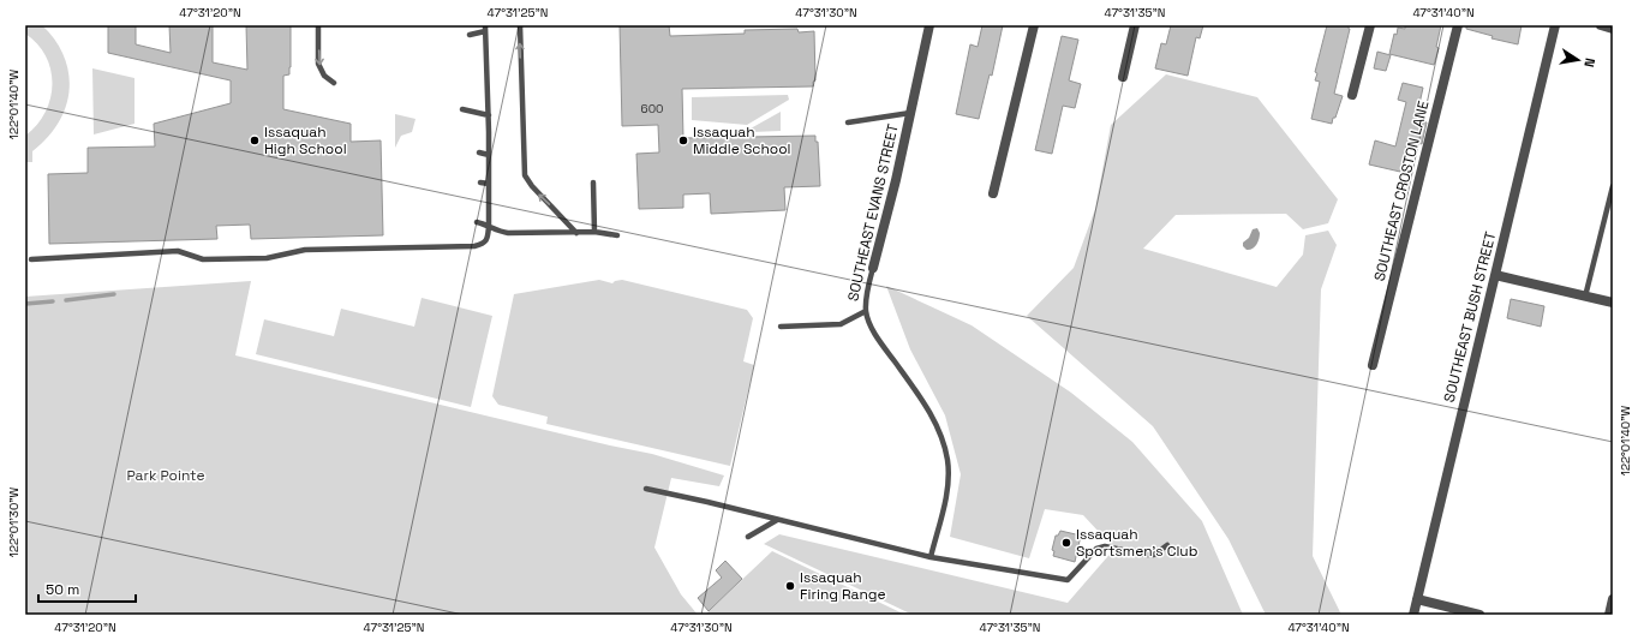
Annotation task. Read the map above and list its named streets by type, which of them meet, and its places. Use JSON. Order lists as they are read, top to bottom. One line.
{"streets":{"street":["SOUTHEAST CROSTON LANE","SOUTHEAST EVANS STREET","SOUTHEAST BUSH STREET"]},"parks":["Park Pointe"],"places":["Issaquah High School","Issaquah Middle School","Issaquah Sportsmen's Club","Issaquah Firing Range"],"house_numbers":["600"],"scale_bar":"50 m","north":"right","coordinates":["47°31'20\"N","47°31'25\"N","47°31'30\"N","47°31'35\"N","47°31'40\"N","122°01'40\"W","122°01'30\"W"]}
